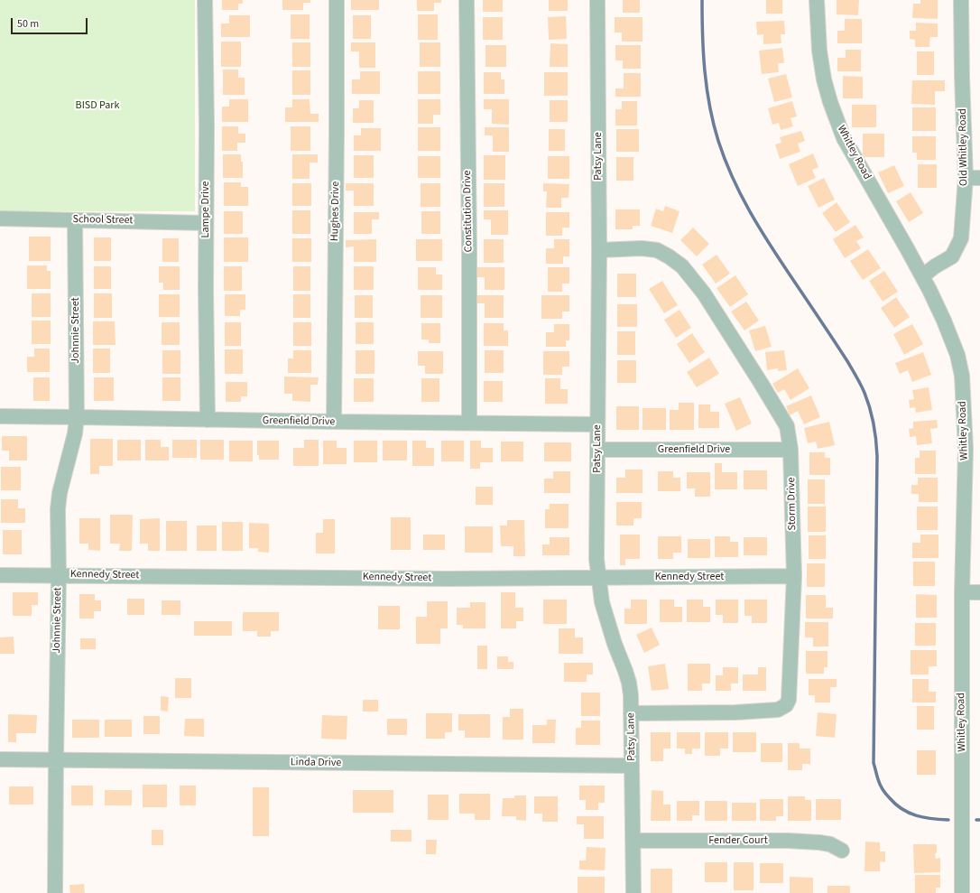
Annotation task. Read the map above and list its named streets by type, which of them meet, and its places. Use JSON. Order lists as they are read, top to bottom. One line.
{"streets":{"street":["Old Whitley Road","Whitley Road","Patsy Lane","Lampe Drive","Hughes Drive","Constitution Drive","School Street","Johnnie Street","Greenfield Drive","Storm Drive","Kennedy Street","Linda Drive","Fender Court"]},"crossings":[["Old Whitley Road","Whitley Road"],["Patsy Lane","Greenfield Drive"],["Patsy Lane","Storm Drive"],["Patsy Lane","Kennedy Street"],["Patsy Lane","Linda Drive"],["Patsy Lane","Fender Court"],["Lampe Drive","School Street"],["Lampe Drive","Greenfield Drive"],["Hughes Drive","Greenfield Drive"],["Constitution Drive","Greenfield Drive"],["School Street","Johnnie Street"],["Johnnie Street","Greenfield Drive"],["Johnnie Street","Kennedy Street"],["Johnnie Street","Linda Drive"],["Greenfield Drive","Storm Drive"],["Storm Drive","Kennedy Street"]],"parks":["BISD Park"],"scale_bar":"50 m"}
